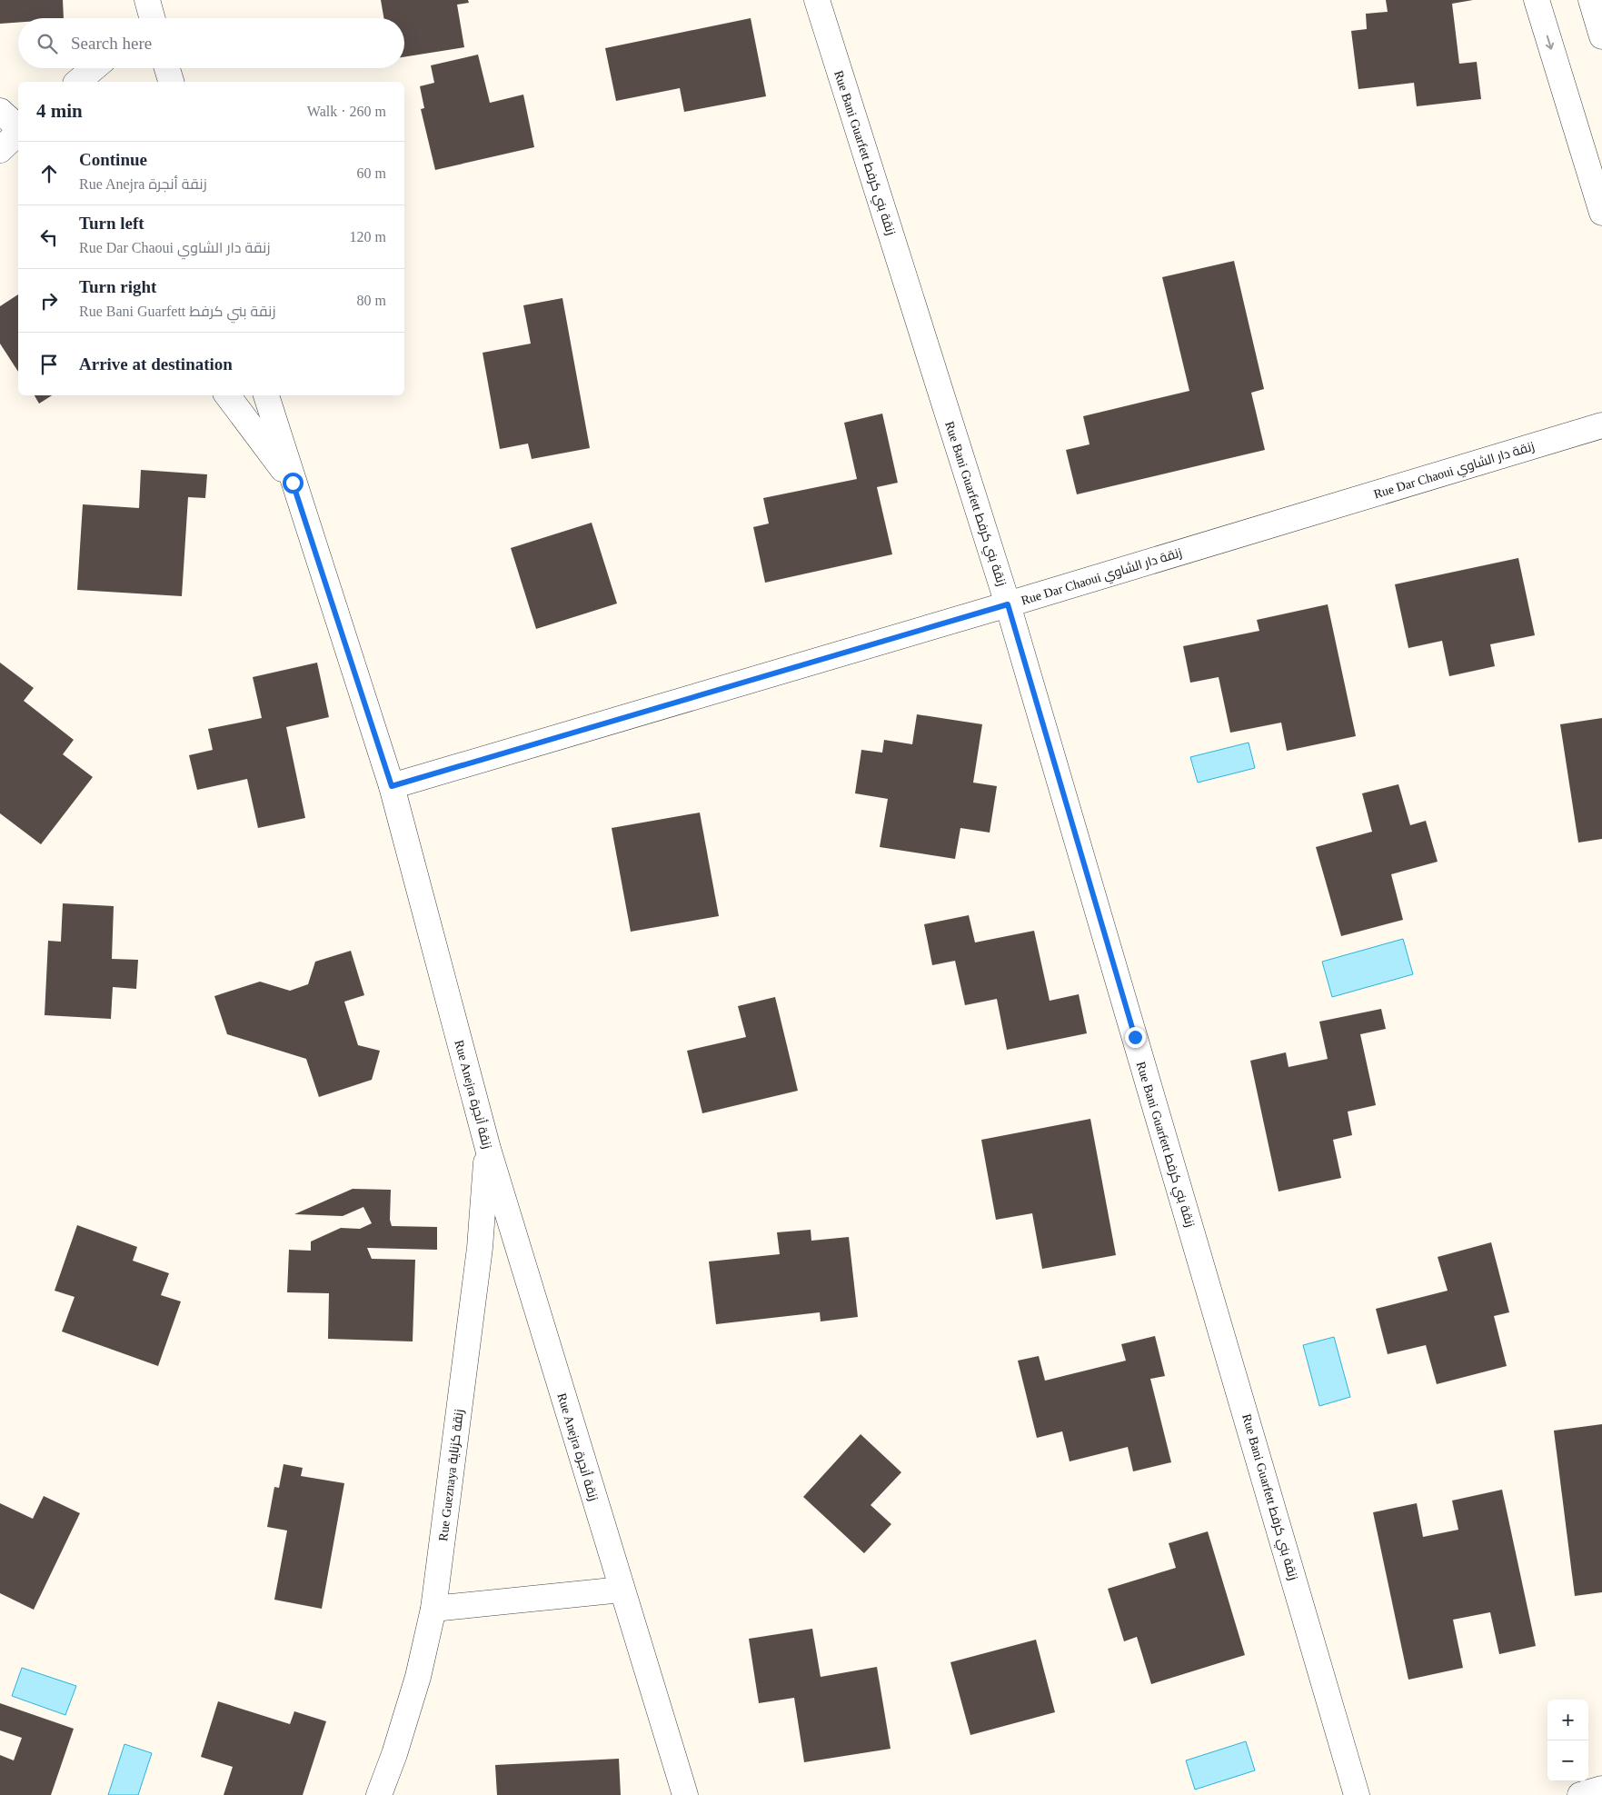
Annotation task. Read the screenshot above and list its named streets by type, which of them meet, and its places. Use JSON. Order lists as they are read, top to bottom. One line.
{"streets":{"street":["Rue Bani Guarfett زنقة بني كرفط","Rue Dar Chaoui زنقة دار الشاوي","Rue Anejra زنقة أنجرة","Rue Gueznaya زنقة كزناية"]},"crossings":[["Rue Bani Guarfett زنقة بني كرفط","Rue Dar Chaoui زنقة دار الشاوي"],["Rue Dar Chaoui زنقة دار الشاوي","Rue Anejra زنقة أنجرة"],["Rue Anejra زنقة أنجرة","Rue Gueznaya زنقة كزناية"]],"page":{"search":"Search here","heading":["4 min","Walk · 260 m"],"list":[["Continue","Rue Anejra زنقة أنجرة","60 m"],["Turn left","Rue Dar Chaoui زنقة دار الشاوي","120 m"],["Turn right","Rue Bani Guarfett زنقة بني كرفط","80 m"],"Arrive at destination"],"map_buttons":["+","−"]}}
